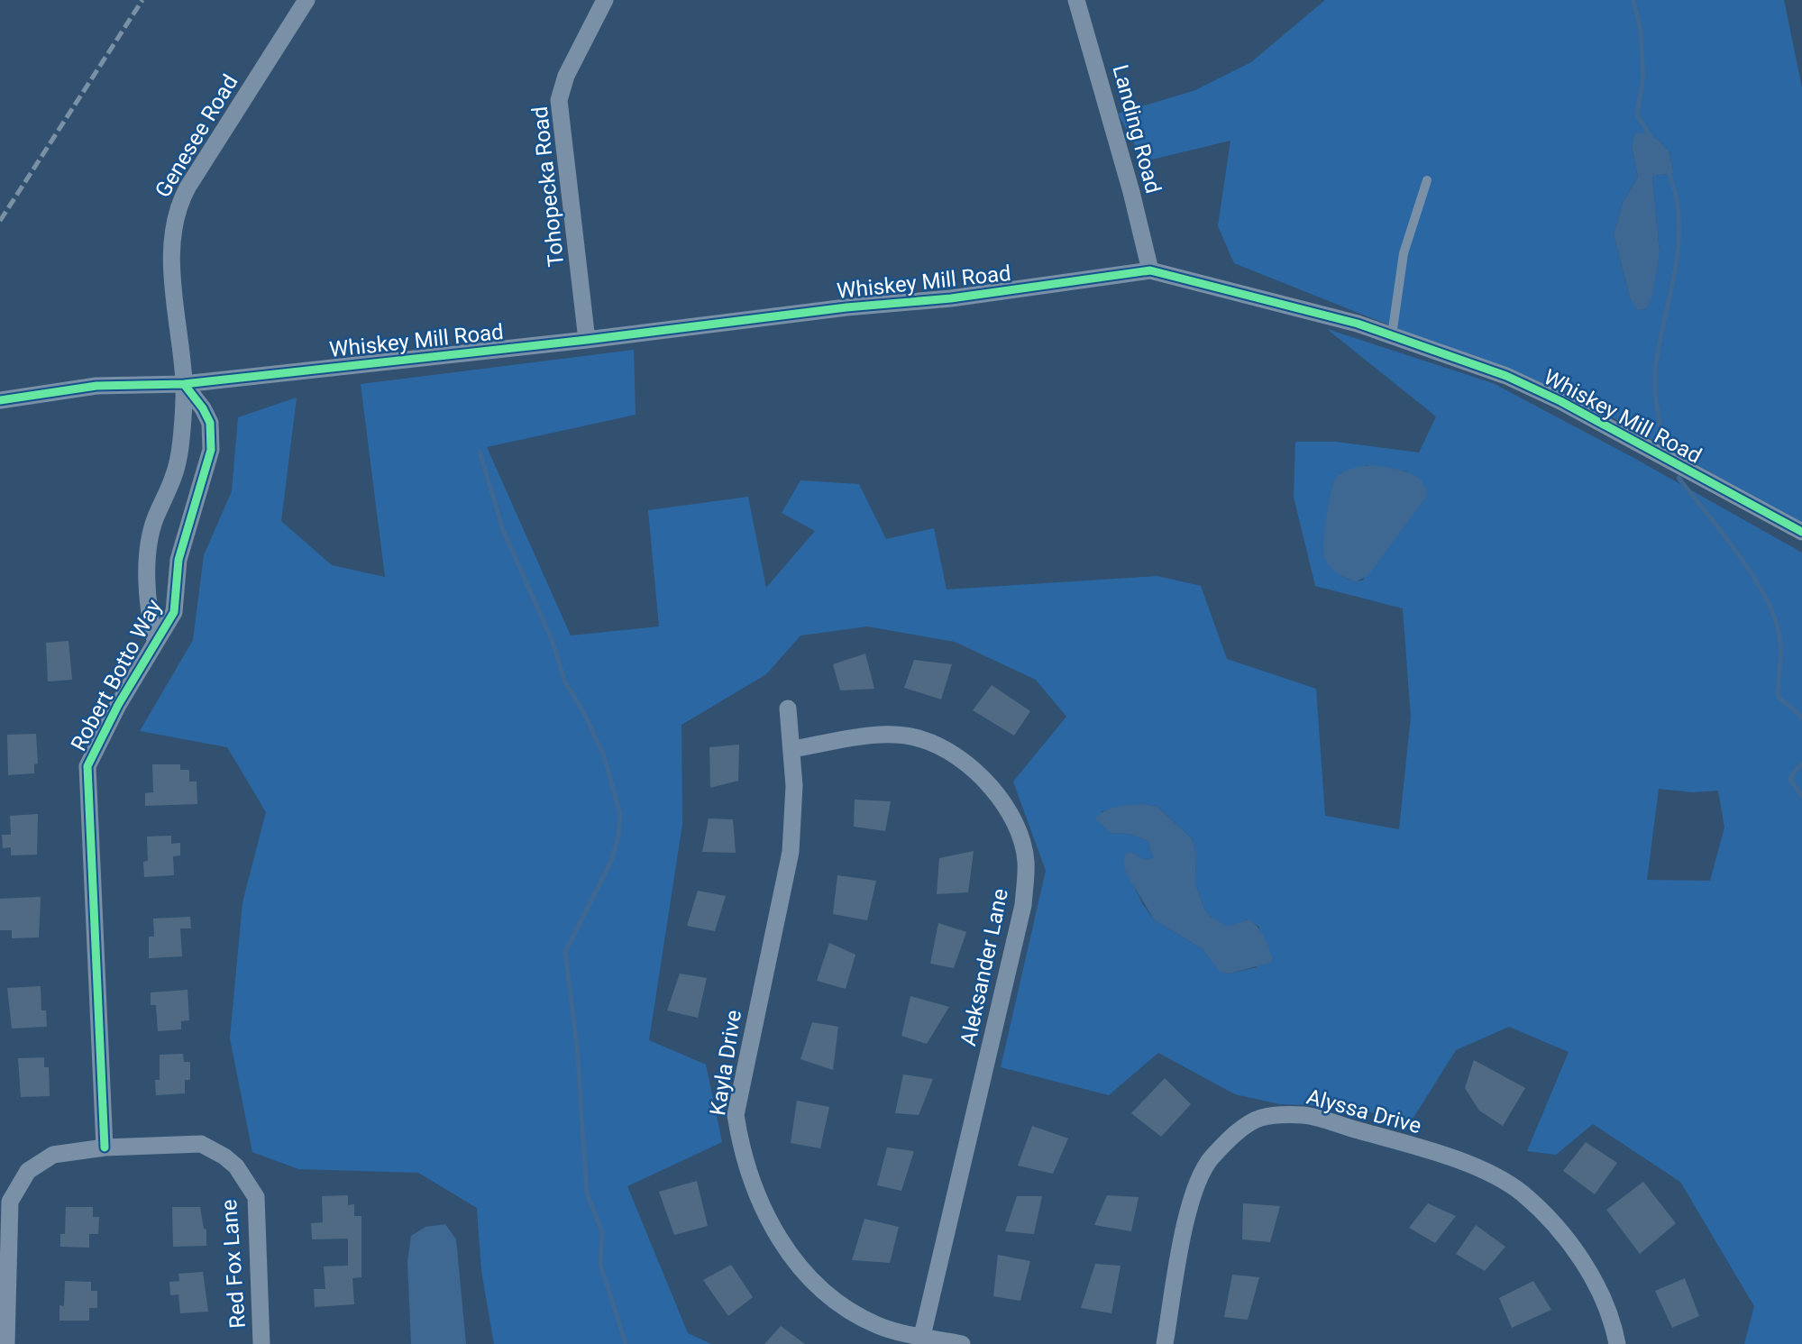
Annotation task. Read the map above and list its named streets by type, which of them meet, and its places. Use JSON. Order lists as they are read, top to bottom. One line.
{"streets":{"street":["Landing Road","Genesee Road","Tohopecka Road","Whiskey Mill Road","Robert Botto Way","Aleksander Lane","Kayla Drive","Alyssa Drive","Red Fox Lane"]},"crossings":[["Landing Road","Whiskey Mill Road"],["Genesee Road","Whiskey Mill Road"],["Genesee Road","Robert Botto Way"],["Tohopecka Road","Whiskey Mill Road"],["Whiskey Mill Road","Robert Botto Way"],["Robert Botto Way","Red Fox Lane"],["Aleksander Lane","Kayla Drive"]]}
